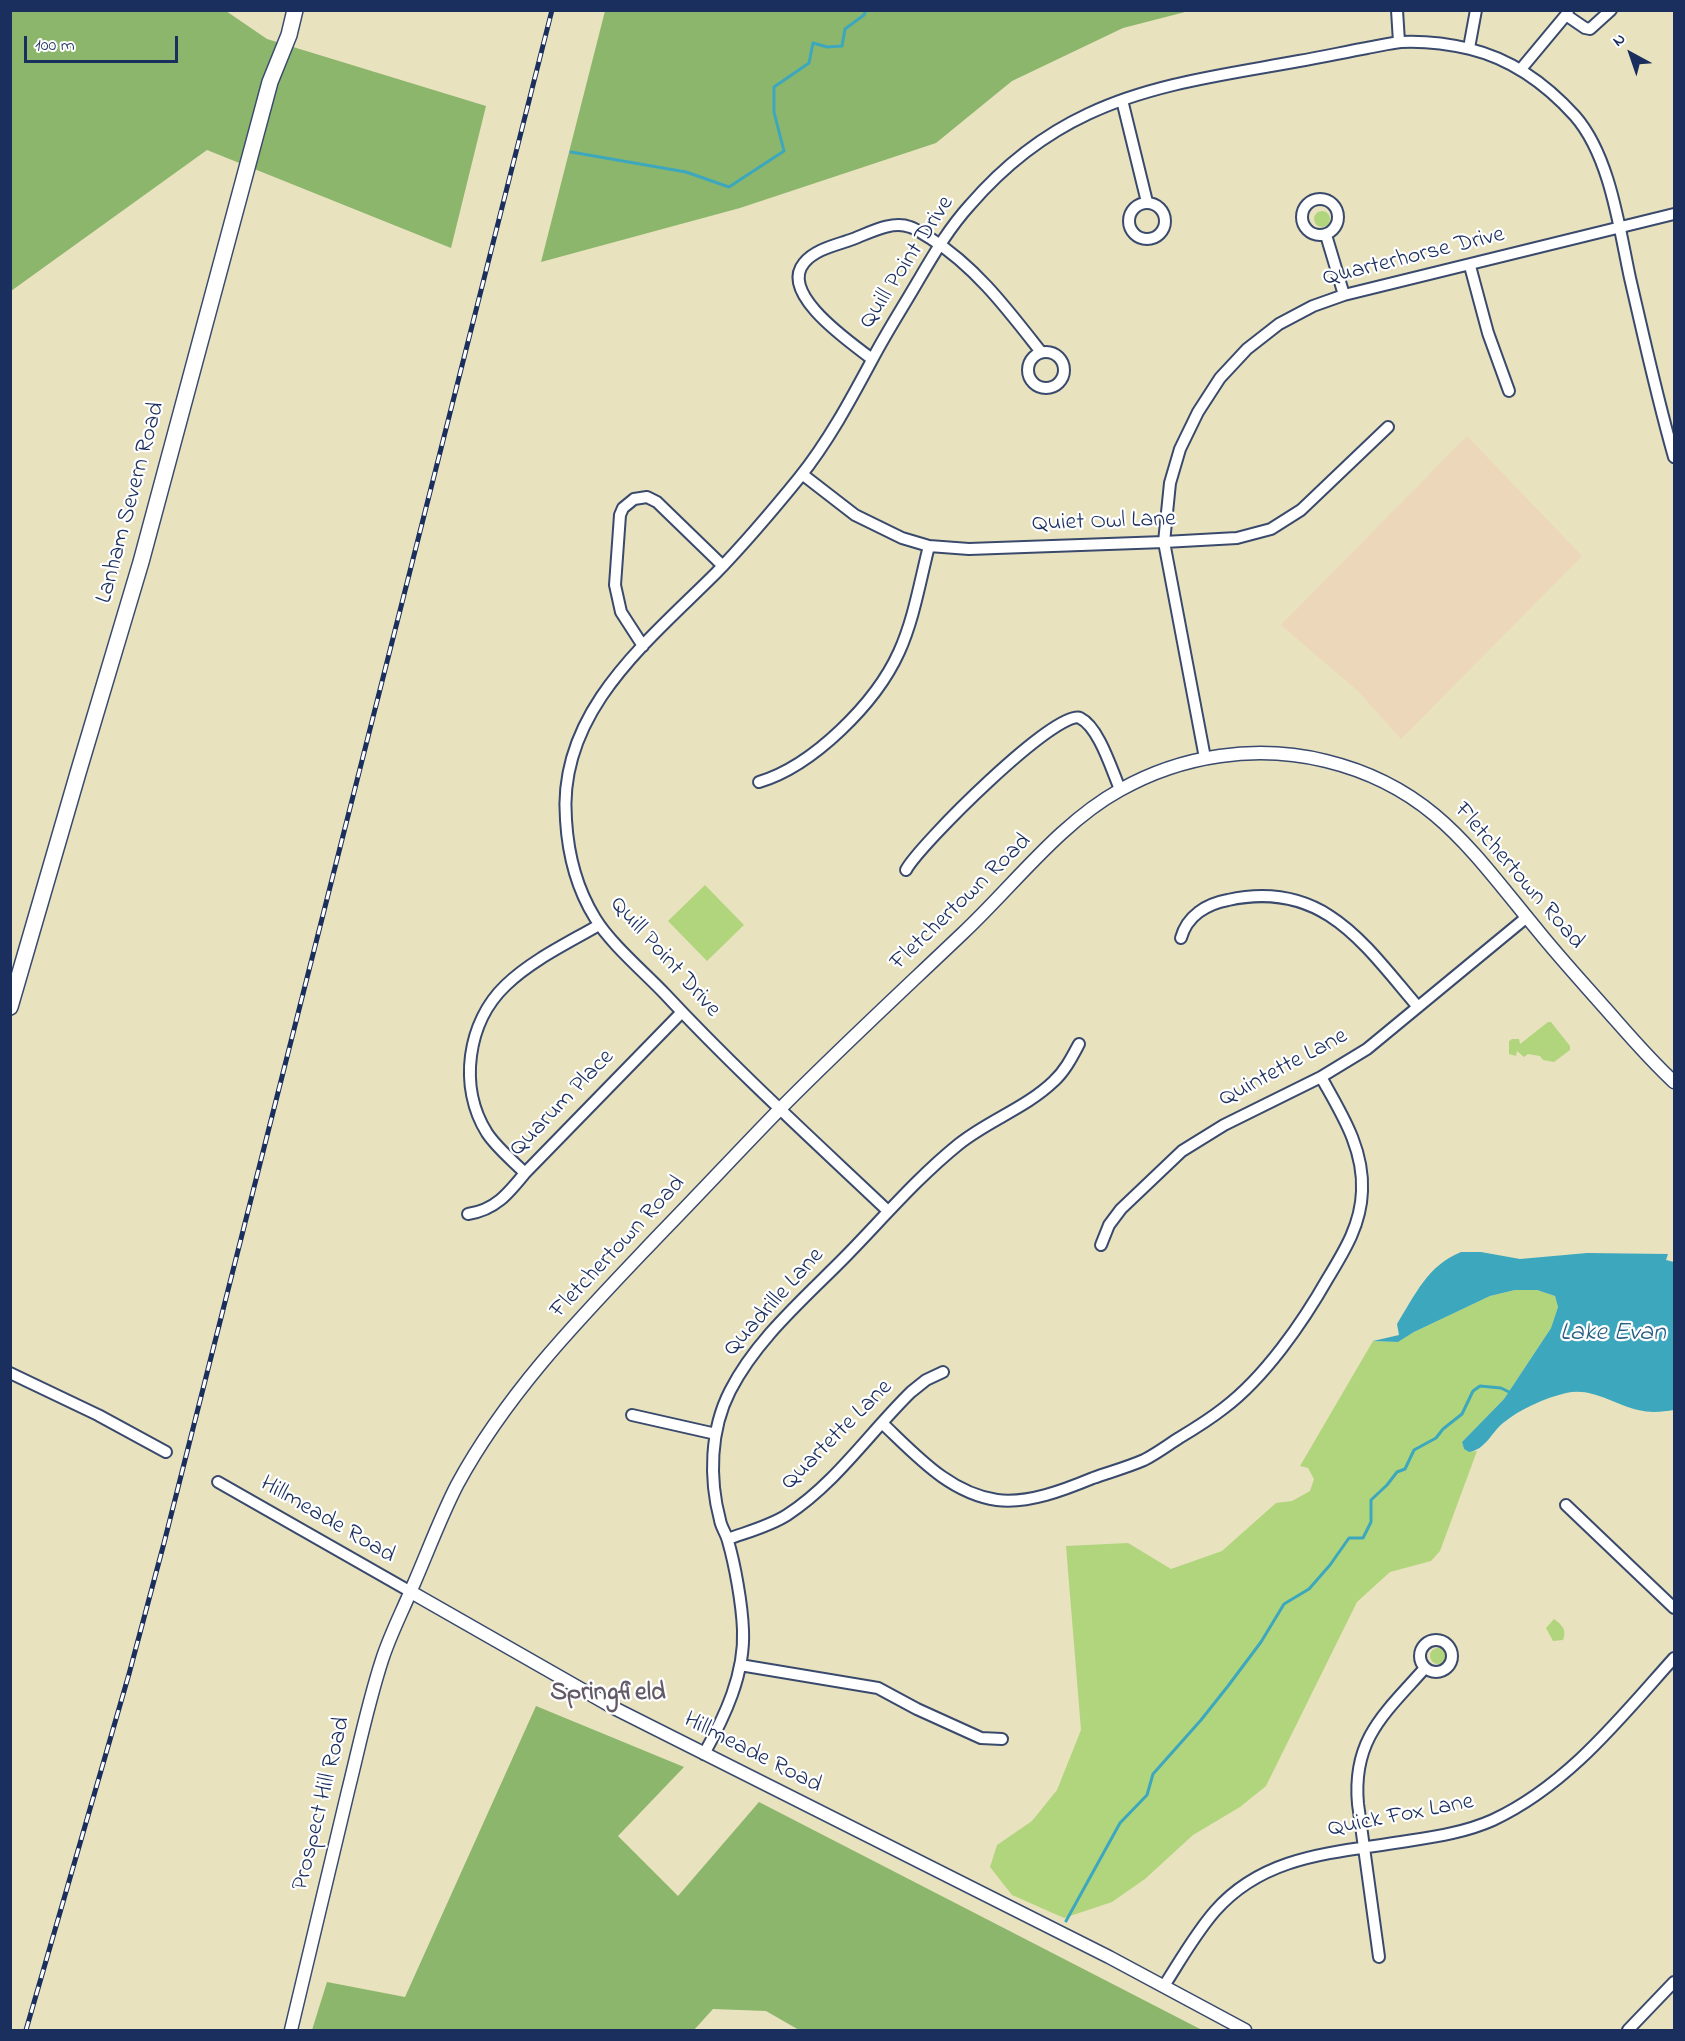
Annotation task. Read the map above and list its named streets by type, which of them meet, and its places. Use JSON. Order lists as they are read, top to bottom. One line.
{"streets":{"main road":["Lanham Severn Road"],"street":["Quarterhorse Drive","Quill Point Drive","Quiet Owl Lane","Fletchertown Road","Quintette Lane","Quarum Place","Quadrille Lane","Quartette Lane","Hillmeade Road","Prospect Hill Road","Quick Fox Lane"]},"crossings":[["Quarterhorse Drive","Quill Point Drive"],["Quarterhorse Drive","Quiet Owl Lane"],["Quarterhorse Drive","Fletchertown Road"],["Quill Point Drive","Quiet Owl Lane"],["Quill Point Drive","Fletchertown Road"],["Quill Point Drive","Quarum Place"],["Quill Point Drive","Quadrille Lane"],["Fletchertown Road","Quintette Lane"],["Fletchertown Road","Hillmeade Road"],["Fletchertown Road","Prospect Hill Road"],["Quadrille Lane","Quartette Lane"],["Quadrille Lane","Hillmeade Road"],["Hillmeade Road","Prospect Hill Road"],["Hillmeade Road","Quick Fox Lane"]],"districts":["Springfield"],"water":["Lake Evan"],"scale_bar":"100 m","north":"top left"}
